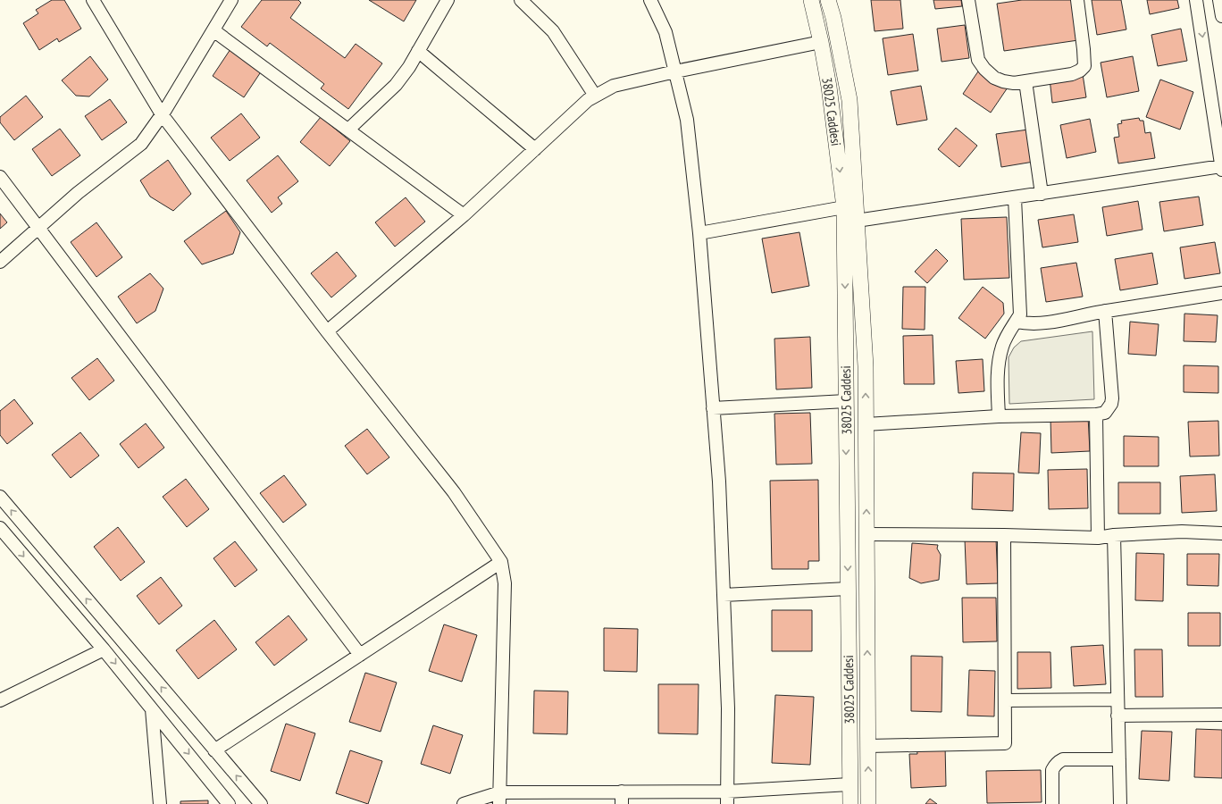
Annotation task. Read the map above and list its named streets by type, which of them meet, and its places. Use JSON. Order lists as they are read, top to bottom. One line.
{"streets":{"main road":["38025 Caddesi"]}}
